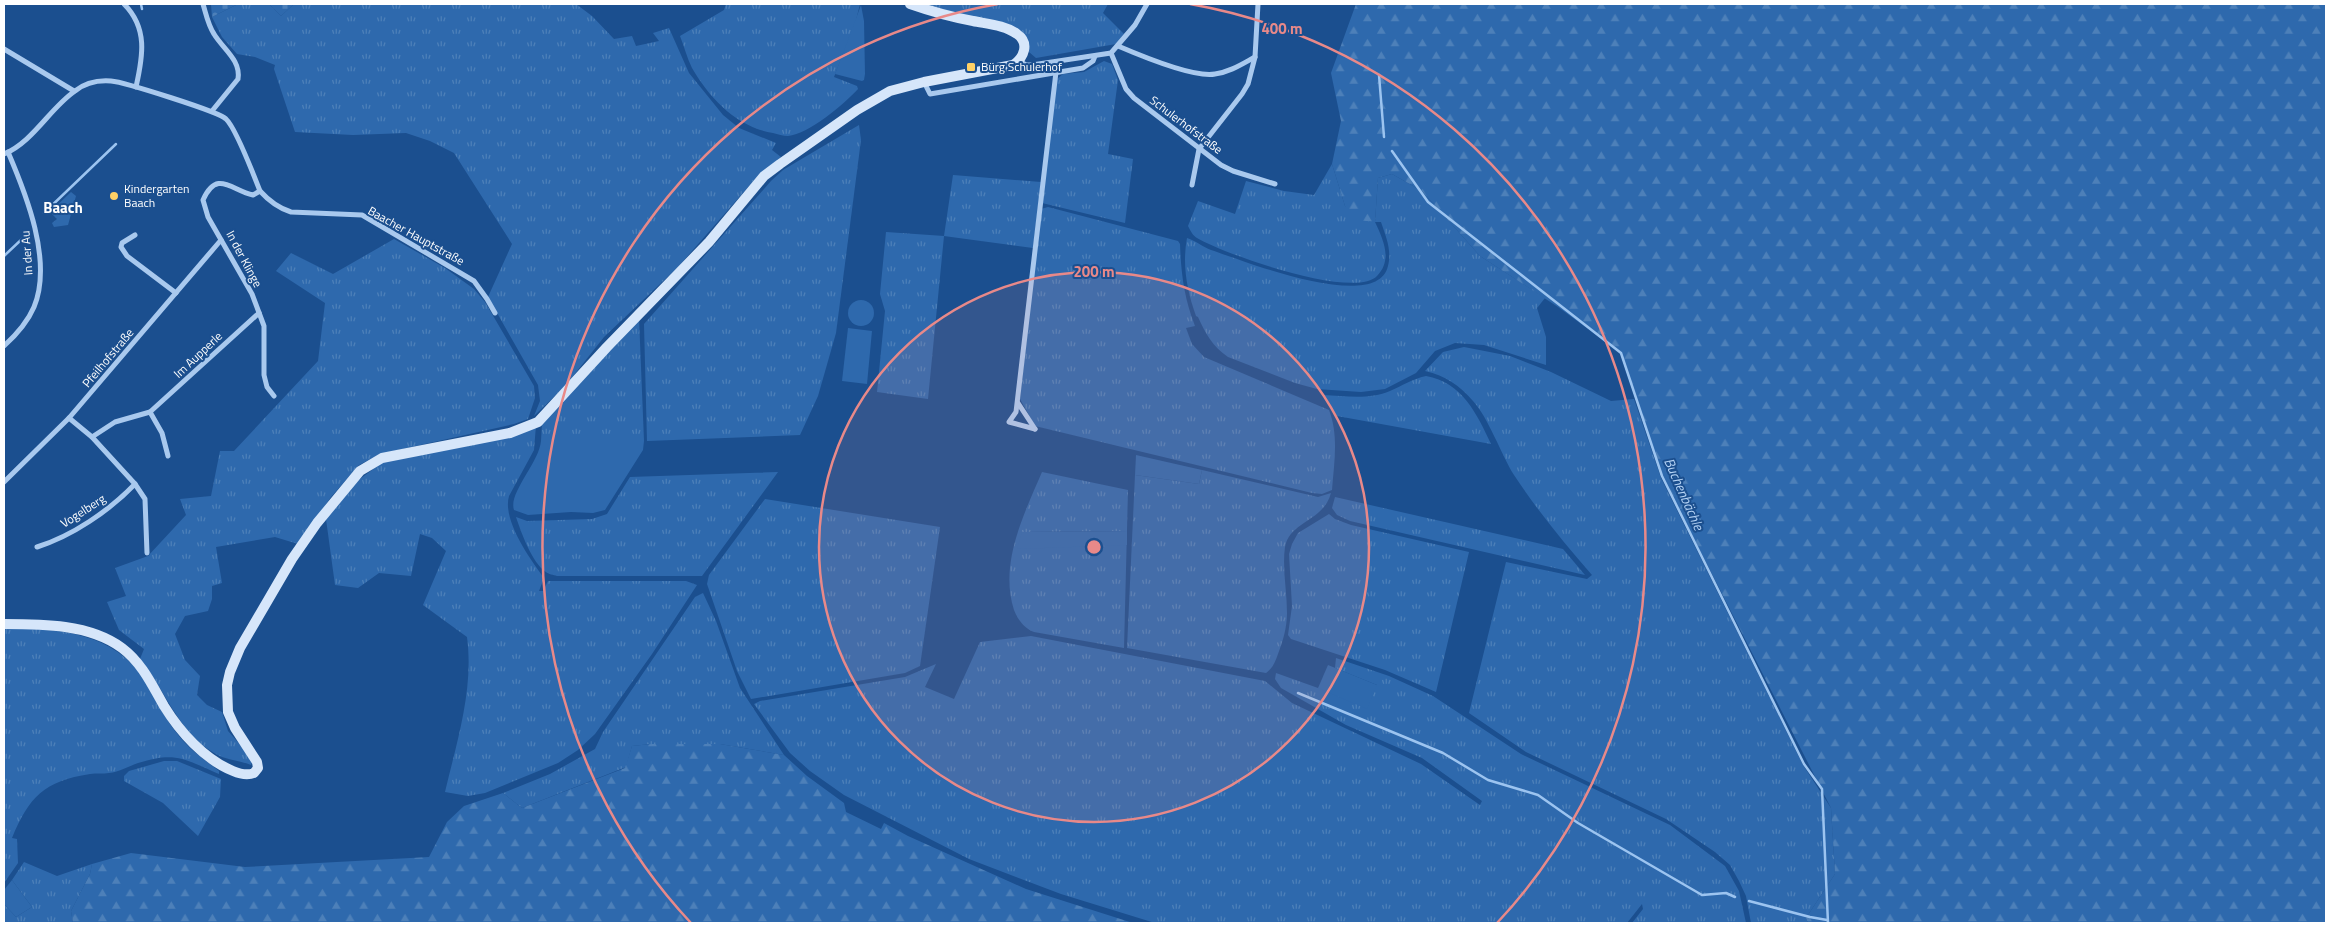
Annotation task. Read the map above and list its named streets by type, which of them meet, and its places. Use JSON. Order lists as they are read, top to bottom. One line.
{"streets":{"street":["Schulerhofstraße","Baacher Hauptstraße","In der Au","In der Klinge","Im Aupperle","Pfeilhofstraße","Vogelberg"]},"crossings":[["Baacher Hauptstraße","In der Au"],["Baacher Hauptstraße","In der Klinge"],["In der Klinge","Im Aupperle"],["In der Klinge","Pfeilhofstraße"]],"districts":["Baach"],"water":["Buchenbächle"],"places":{"transit":["Bürg Schulerhof"],"other":["Kindergarten Baach"]},"rings":["400 m","200 m"]}
